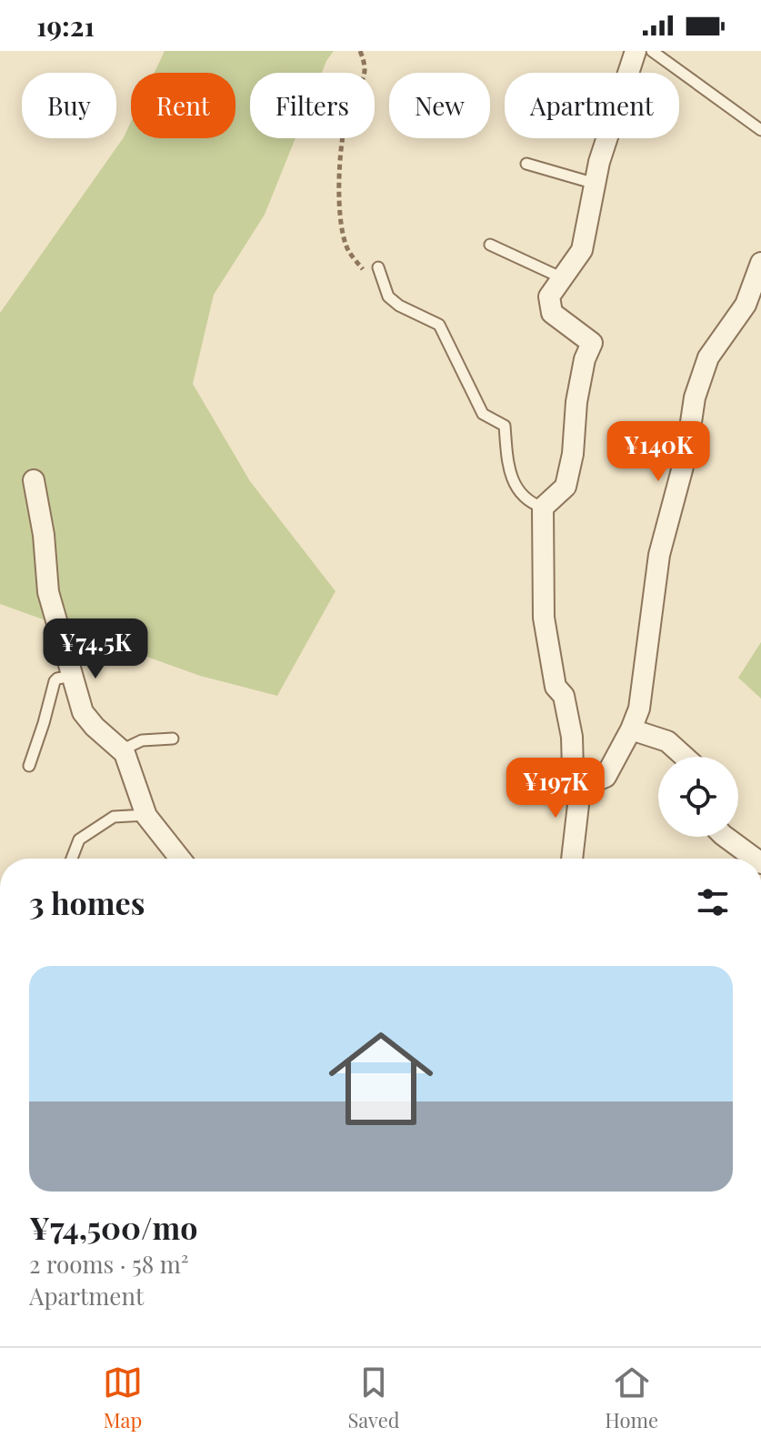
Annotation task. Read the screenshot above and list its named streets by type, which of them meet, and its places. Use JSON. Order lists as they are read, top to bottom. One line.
{"page":{"status":"19:21","chip":["Buy","Rent","Filters","New","Apartment"],"price":["¥140K","¥74.5K","¥197K"],"heading":"3 homes","list":[{"name":"¥74,500/mo","note":"2 rooms · 58 m² · Apartment"}],"tabs":["Map","Saved","Home"]}}
